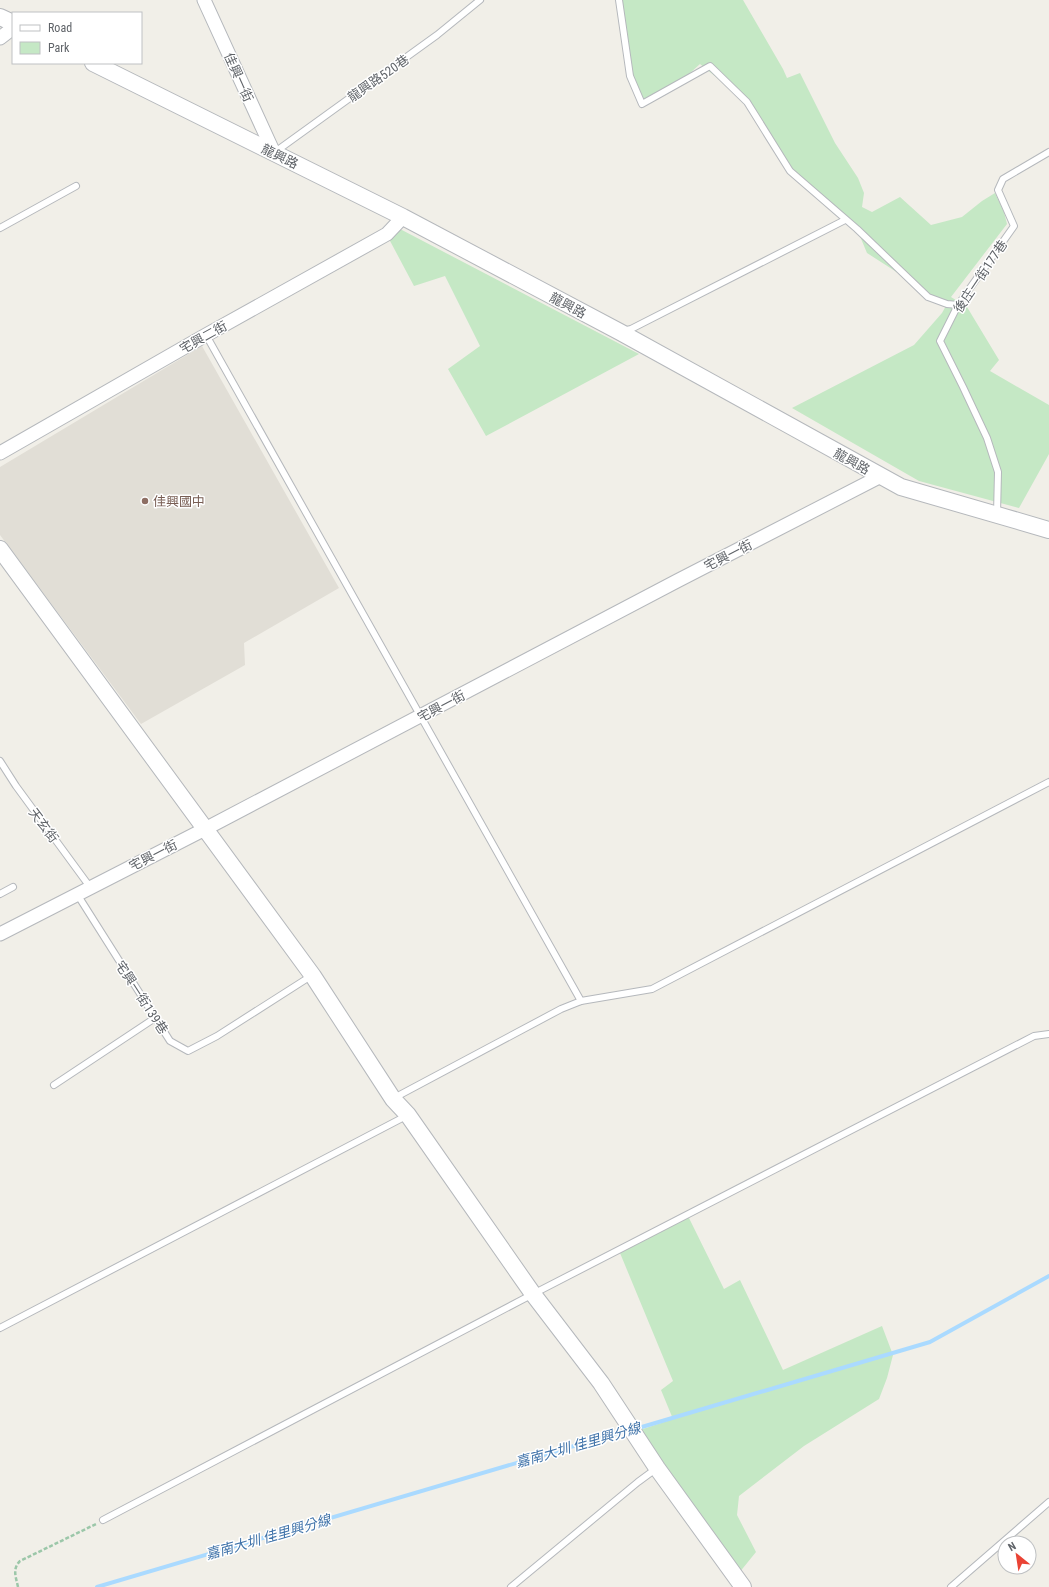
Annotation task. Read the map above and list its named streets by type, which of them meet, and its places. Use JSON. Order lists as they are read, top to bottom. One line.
{"streets":{"street":["佳興一街","龍興路","宅興二街","宅興一街"],"lane":["龍興路520巷","後庄一街177巷","天玄街","宅興一街139巷"]},"crossings":[["佳興一街","龍興路520巷"],["佳興一街","龍興路"],["龍興路520巷","龍興路"],["龍興路","後庄一街177巷"],["龍興路","宅興二街"],["龍興路","宅興一街"],["宅興一街","天玄街"],["宅興一街","宅興一街139巷"]],"water":["嘉南大圳 佳里興分線"],"places":["佳興國中"],"legend":["Road","Park"],"north":"top left"}
